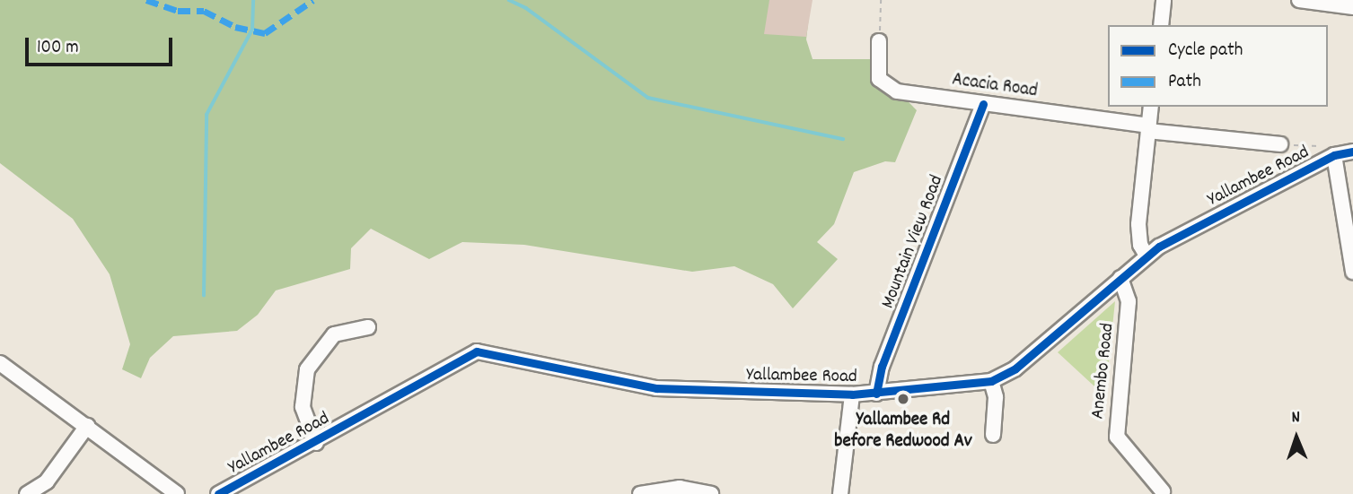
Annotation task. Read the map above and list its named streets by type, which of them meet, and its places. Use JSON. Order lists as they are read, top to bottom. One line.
{"streets":{"street":["Acacia Road","Yallambee Road","Mountain View Road","Anembo Road"]},"crossings":[["Acacia Road","Mountain View Road"],["Yallambee Road","Mountain View Road"],["Yallambee Road","Anembo Road"]],"places":["Yallambee Rd before Redwood Av"],"legend":["Cycle path","Path"],"scale_bar":"100 m","north":"top"}
